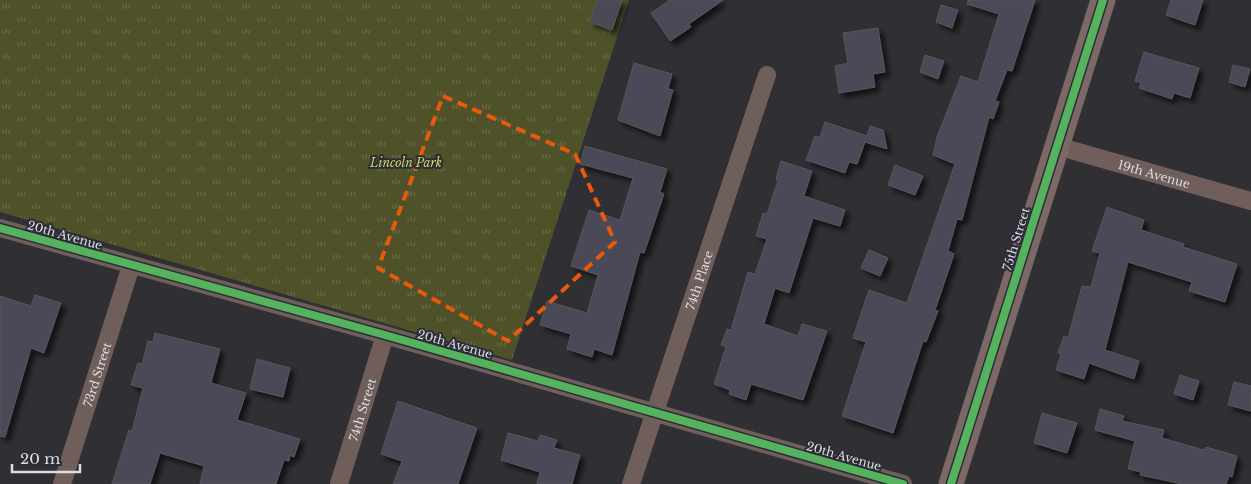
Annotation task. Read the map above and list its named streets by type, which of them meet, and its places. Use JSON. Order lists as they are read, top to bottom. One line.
{"streets":{"street":["19th Avenue","20th Avenue","75th Street","74th Place","73rd Street","74th Street"]},"crossings":[["19th Avenue","75th Street"],["20th Avenue","74th Place"],["20th Avenue","73rd Street"],["20th Avenue","74th Street"]],"parks":["Lincoln Park"],"scale_bar":"20 m"}
